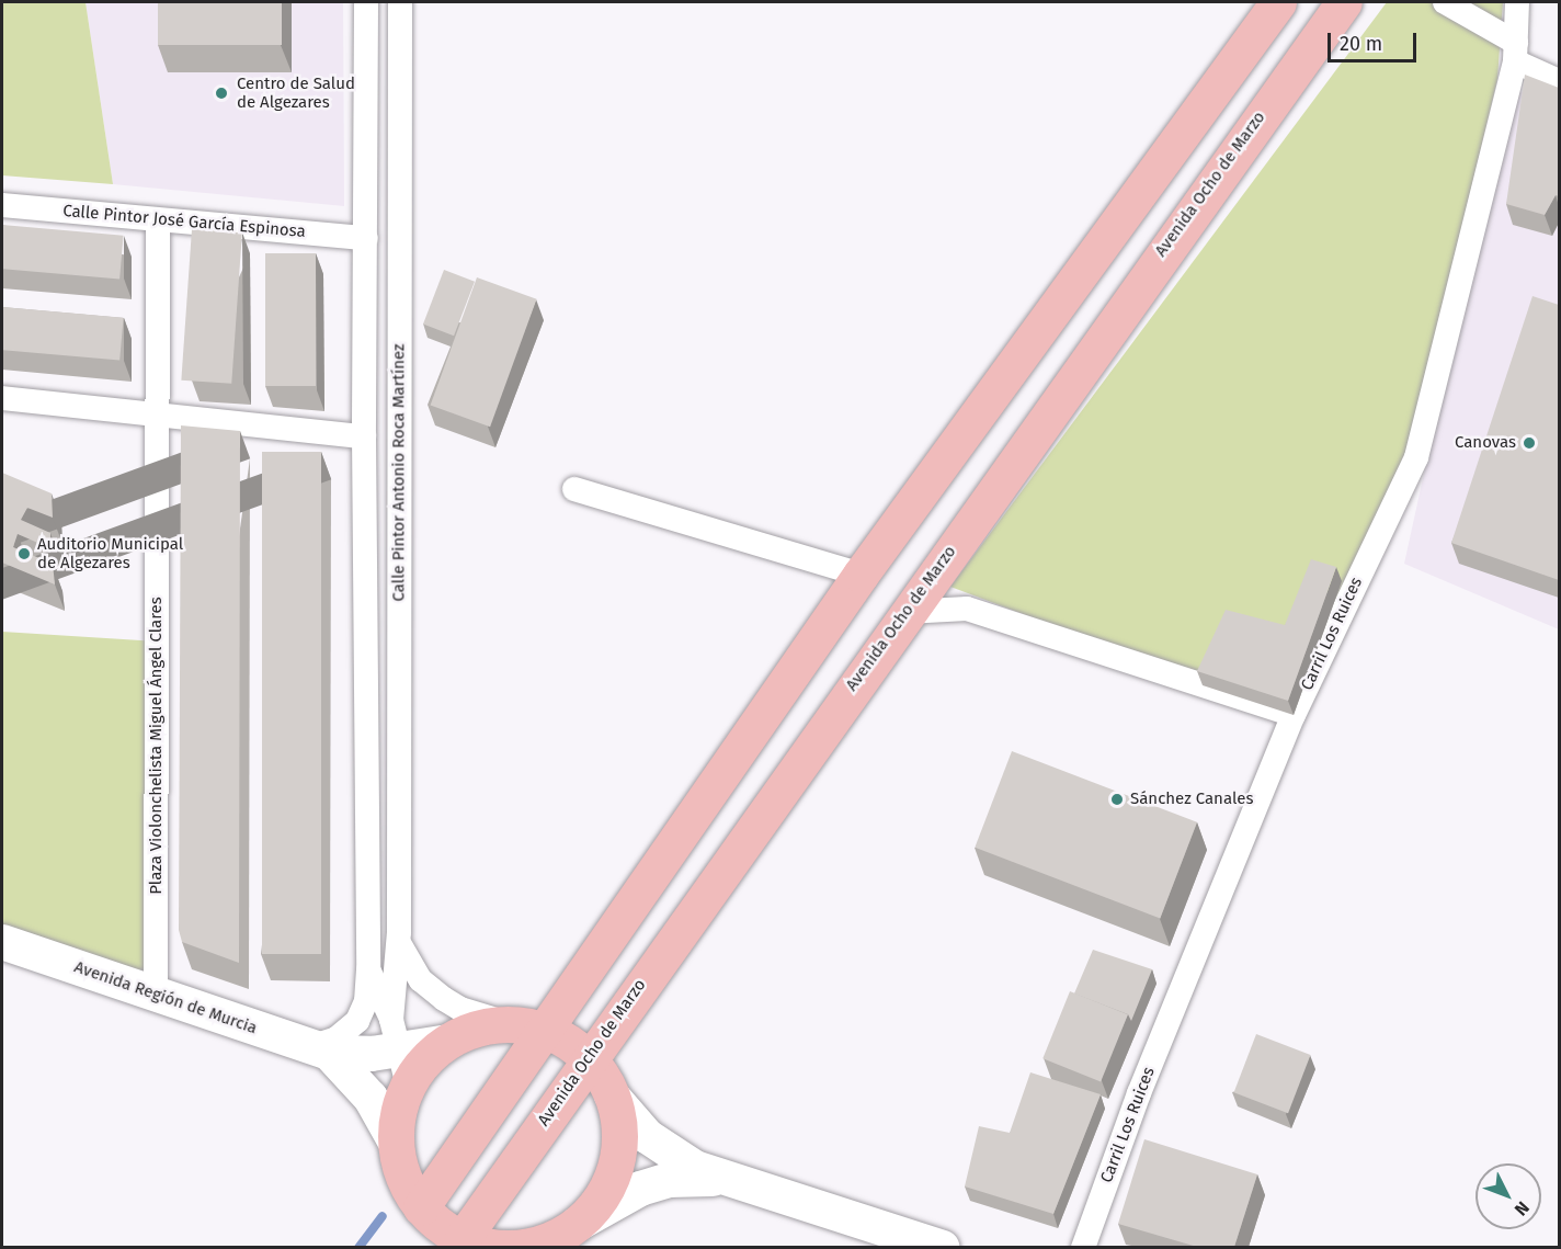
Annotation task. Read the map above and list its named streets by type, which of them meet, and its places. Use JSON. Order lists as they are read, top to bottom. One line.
{"streets":{"main road":["Avenida Ocho de Marzo","Avenida Región de Murcia"],"street":["Calle Pintor José García Espinosa","Calle Pintor Antonio Roca Martínez","Carril Los Ruices","Plaza Violonchelista Miguel Ángel Clares"]},"crossings":[["Calle Pintor José García Espinosa","Plaza Violonchelista Miguel Ángel Clares"],["Calle Pintor Antonio Roca Martínez","Avenida Región de Murcia"],["Plaza Violonchelista Miguel Ángel Clares","Avenida Región de Murcia"]],"places":["Centro de Salud de Algezares","Canovas","Auditorio Municipal de Algezares","Sánchez Canales"],"scale_bar":"20 m","north":"bottom right"}
